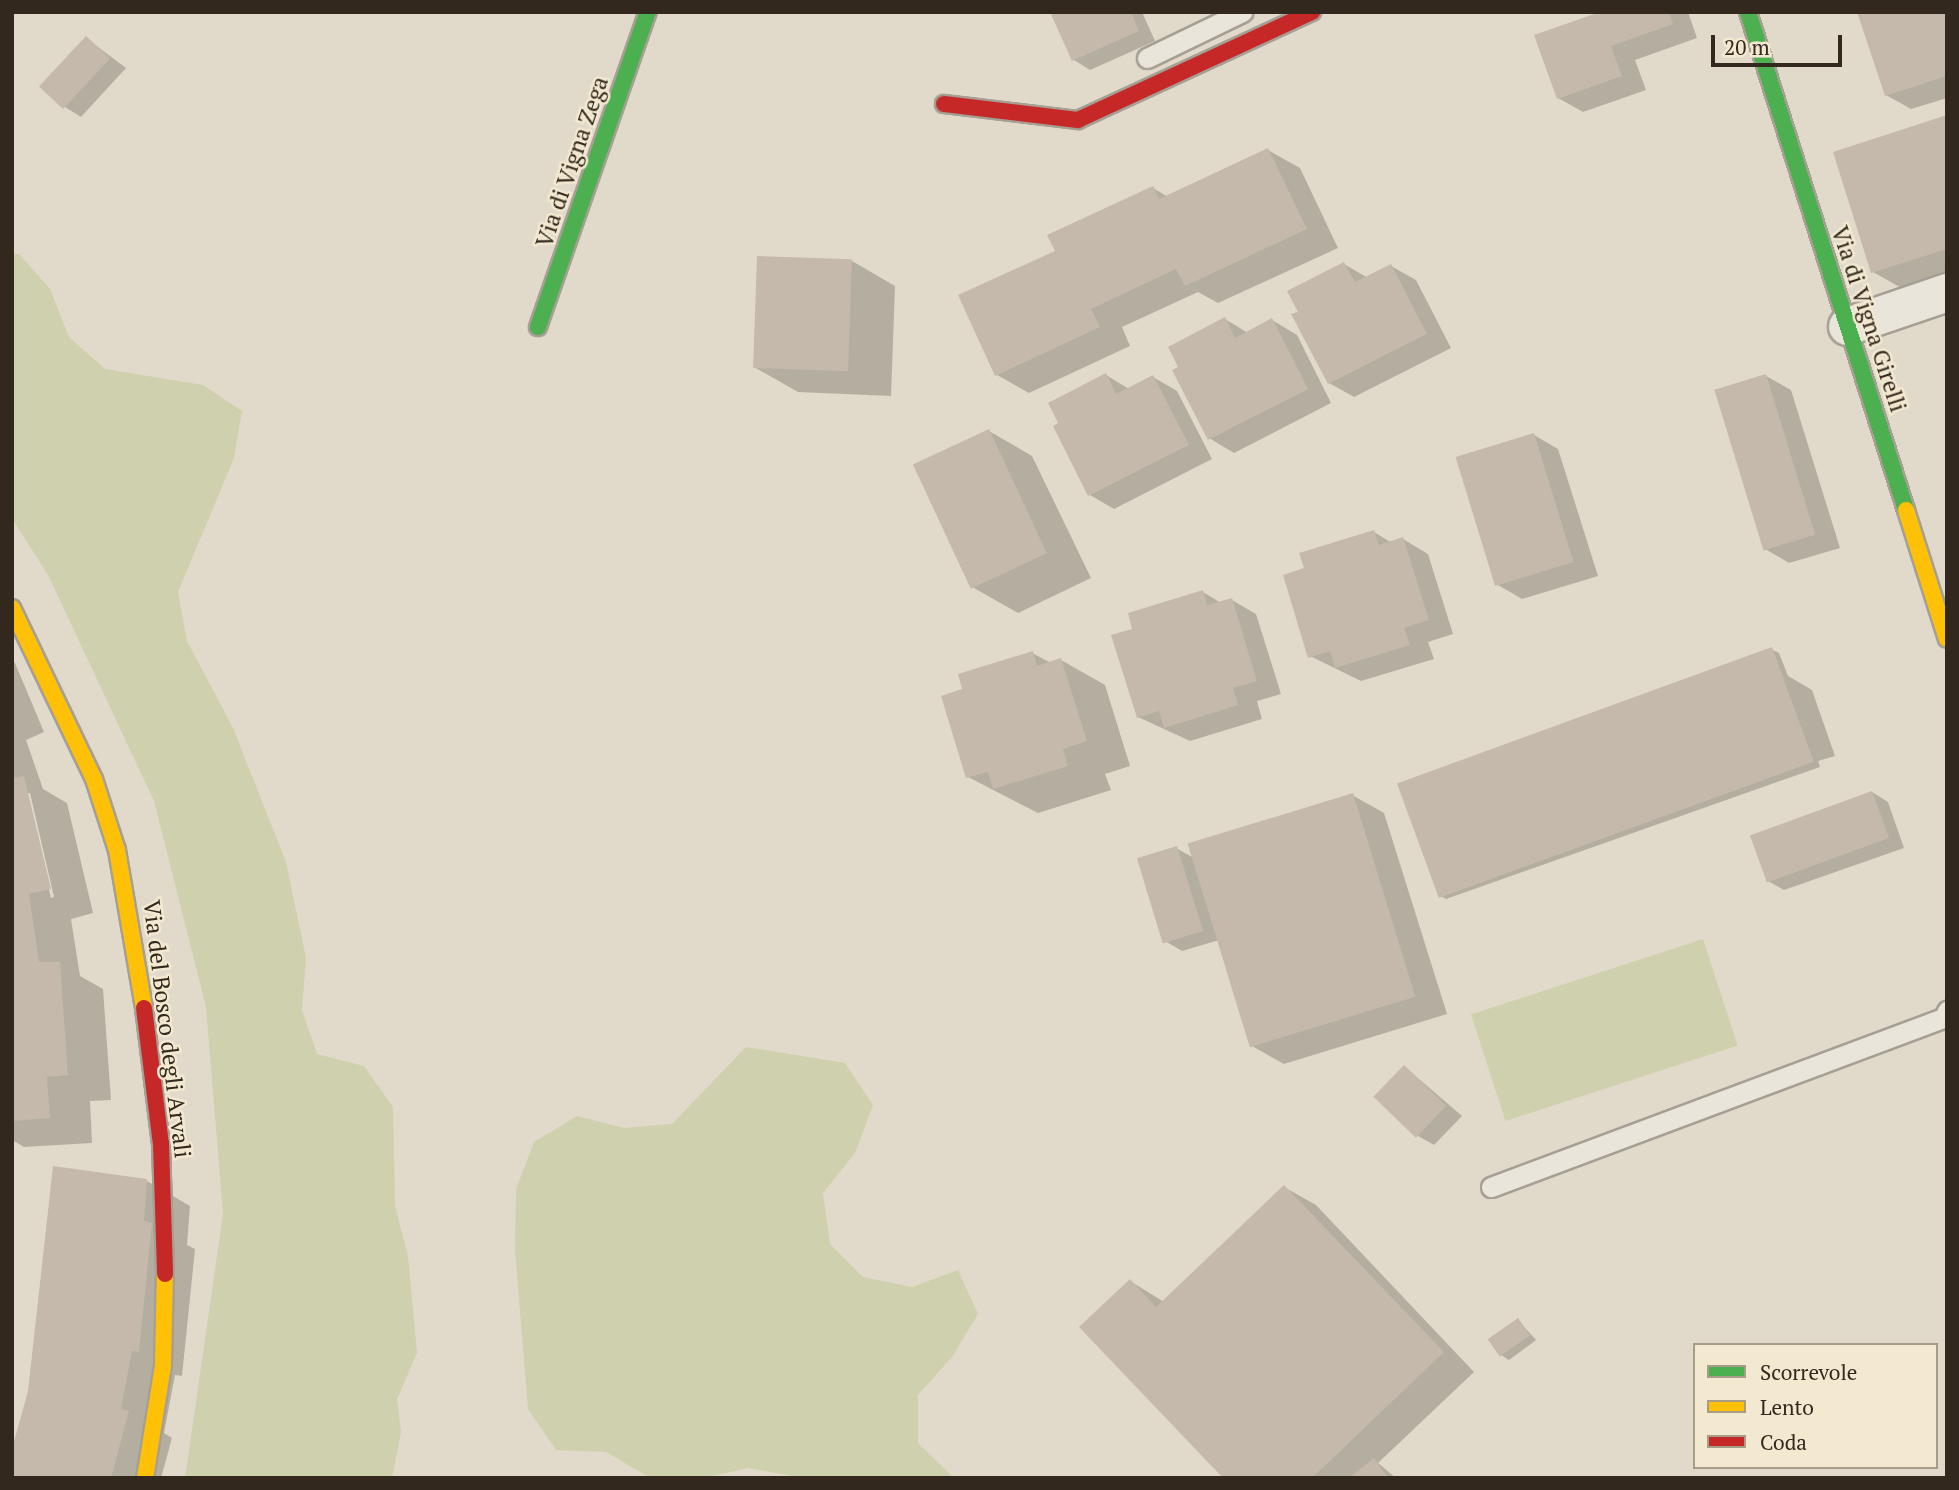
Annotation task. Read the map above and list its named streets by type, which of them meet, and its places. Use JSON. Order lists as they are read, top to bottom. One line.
{"streets":{"street":["Via di Vigna Zega","Via di Vigna Girelli","Via del Bosco degli Arvali"]},"legend":["Scorrevole","Lento","Coda"],"scale_bar":"20 m"}
